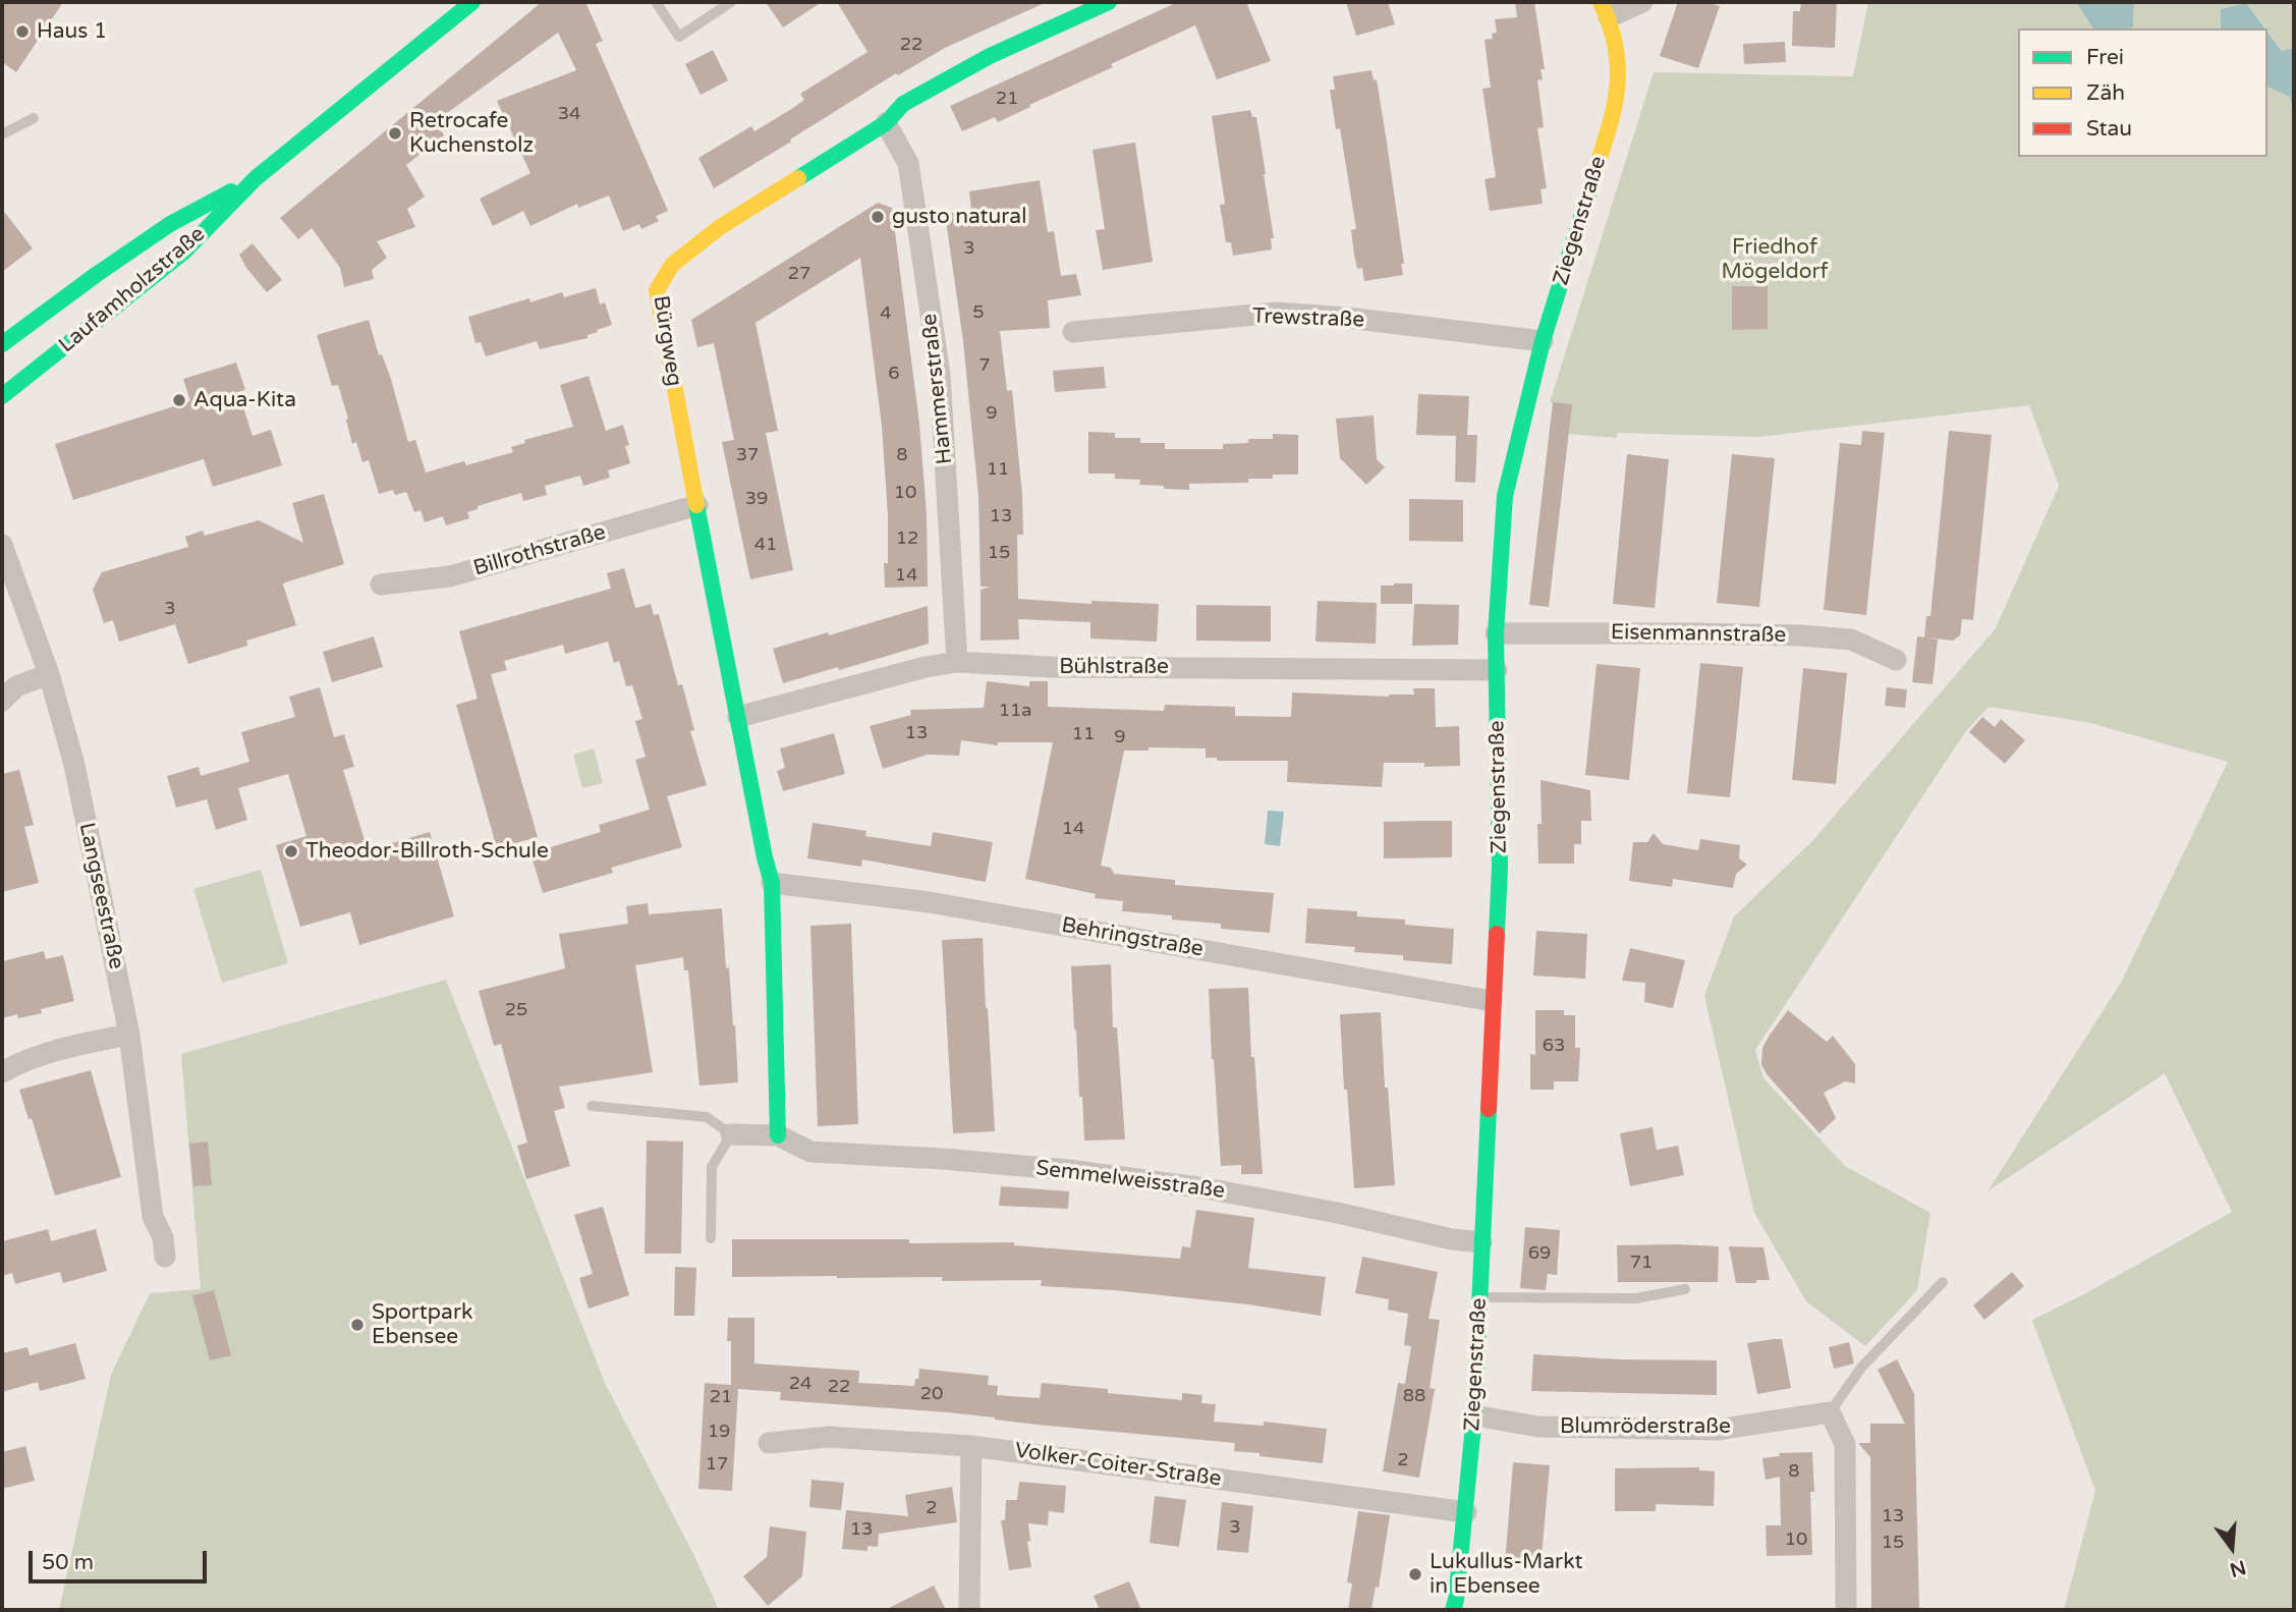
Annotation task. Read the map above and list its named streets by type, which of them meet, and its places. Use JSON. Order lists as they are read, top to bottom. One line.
{"streets":{"street":["Ziegenstraße","Laufamholzstraße","Trewstraße","Bürgweg","Hammerstraße","Billrothstraße","Eisenmannstraße","Bühlstraße","Langseestraße","Behringstraße","Semmelweisstraße","Blumröderstraße","Volker-Coiter-Straße"]},"crossings":[["Ziegenstraße","Trewstraße"],["Ziegenstraße","Eisenmannstraße"],["Ziegenstraße","Bühlstraße"],["Ziegenstraße","Behringstraße"],["Ziegenstraße","Semmelweisstraße"],["Ziegenstraße","Blumröderstraße"],["Ziegenstraße","Volker-Coiter-Straße"],["Bürgweg","Hammerstraße"],["Bürgweg","Billrothstraße"],["Bürgweg","Bühlstraße"],["Bürgweg","Behringstraße"],["Hammerstraße","Bühlstraße"]],"parks":["Friedhof Mögeldorf"],"places":["Haus 1","Retrocafe Kuchenstolz","gusto natural","Aqua-Kita","Theodor-Billroth-Schule","Sportpark Ebensee","Lukullus-Markt in Ebensee"],"house_numbers":["22","21","34","3","27","5","4","7","6","9","37","8","11","10","39","13","12","41","15","14","3","11a","13","11","9","14","25","63","69","71","24","22","20","88","21","19","2","17","8","2","13","3","13","10","15"],"legend":["Frei","Zäh","Stau"],"scale_bar":"50 m","north":"bottom"}
